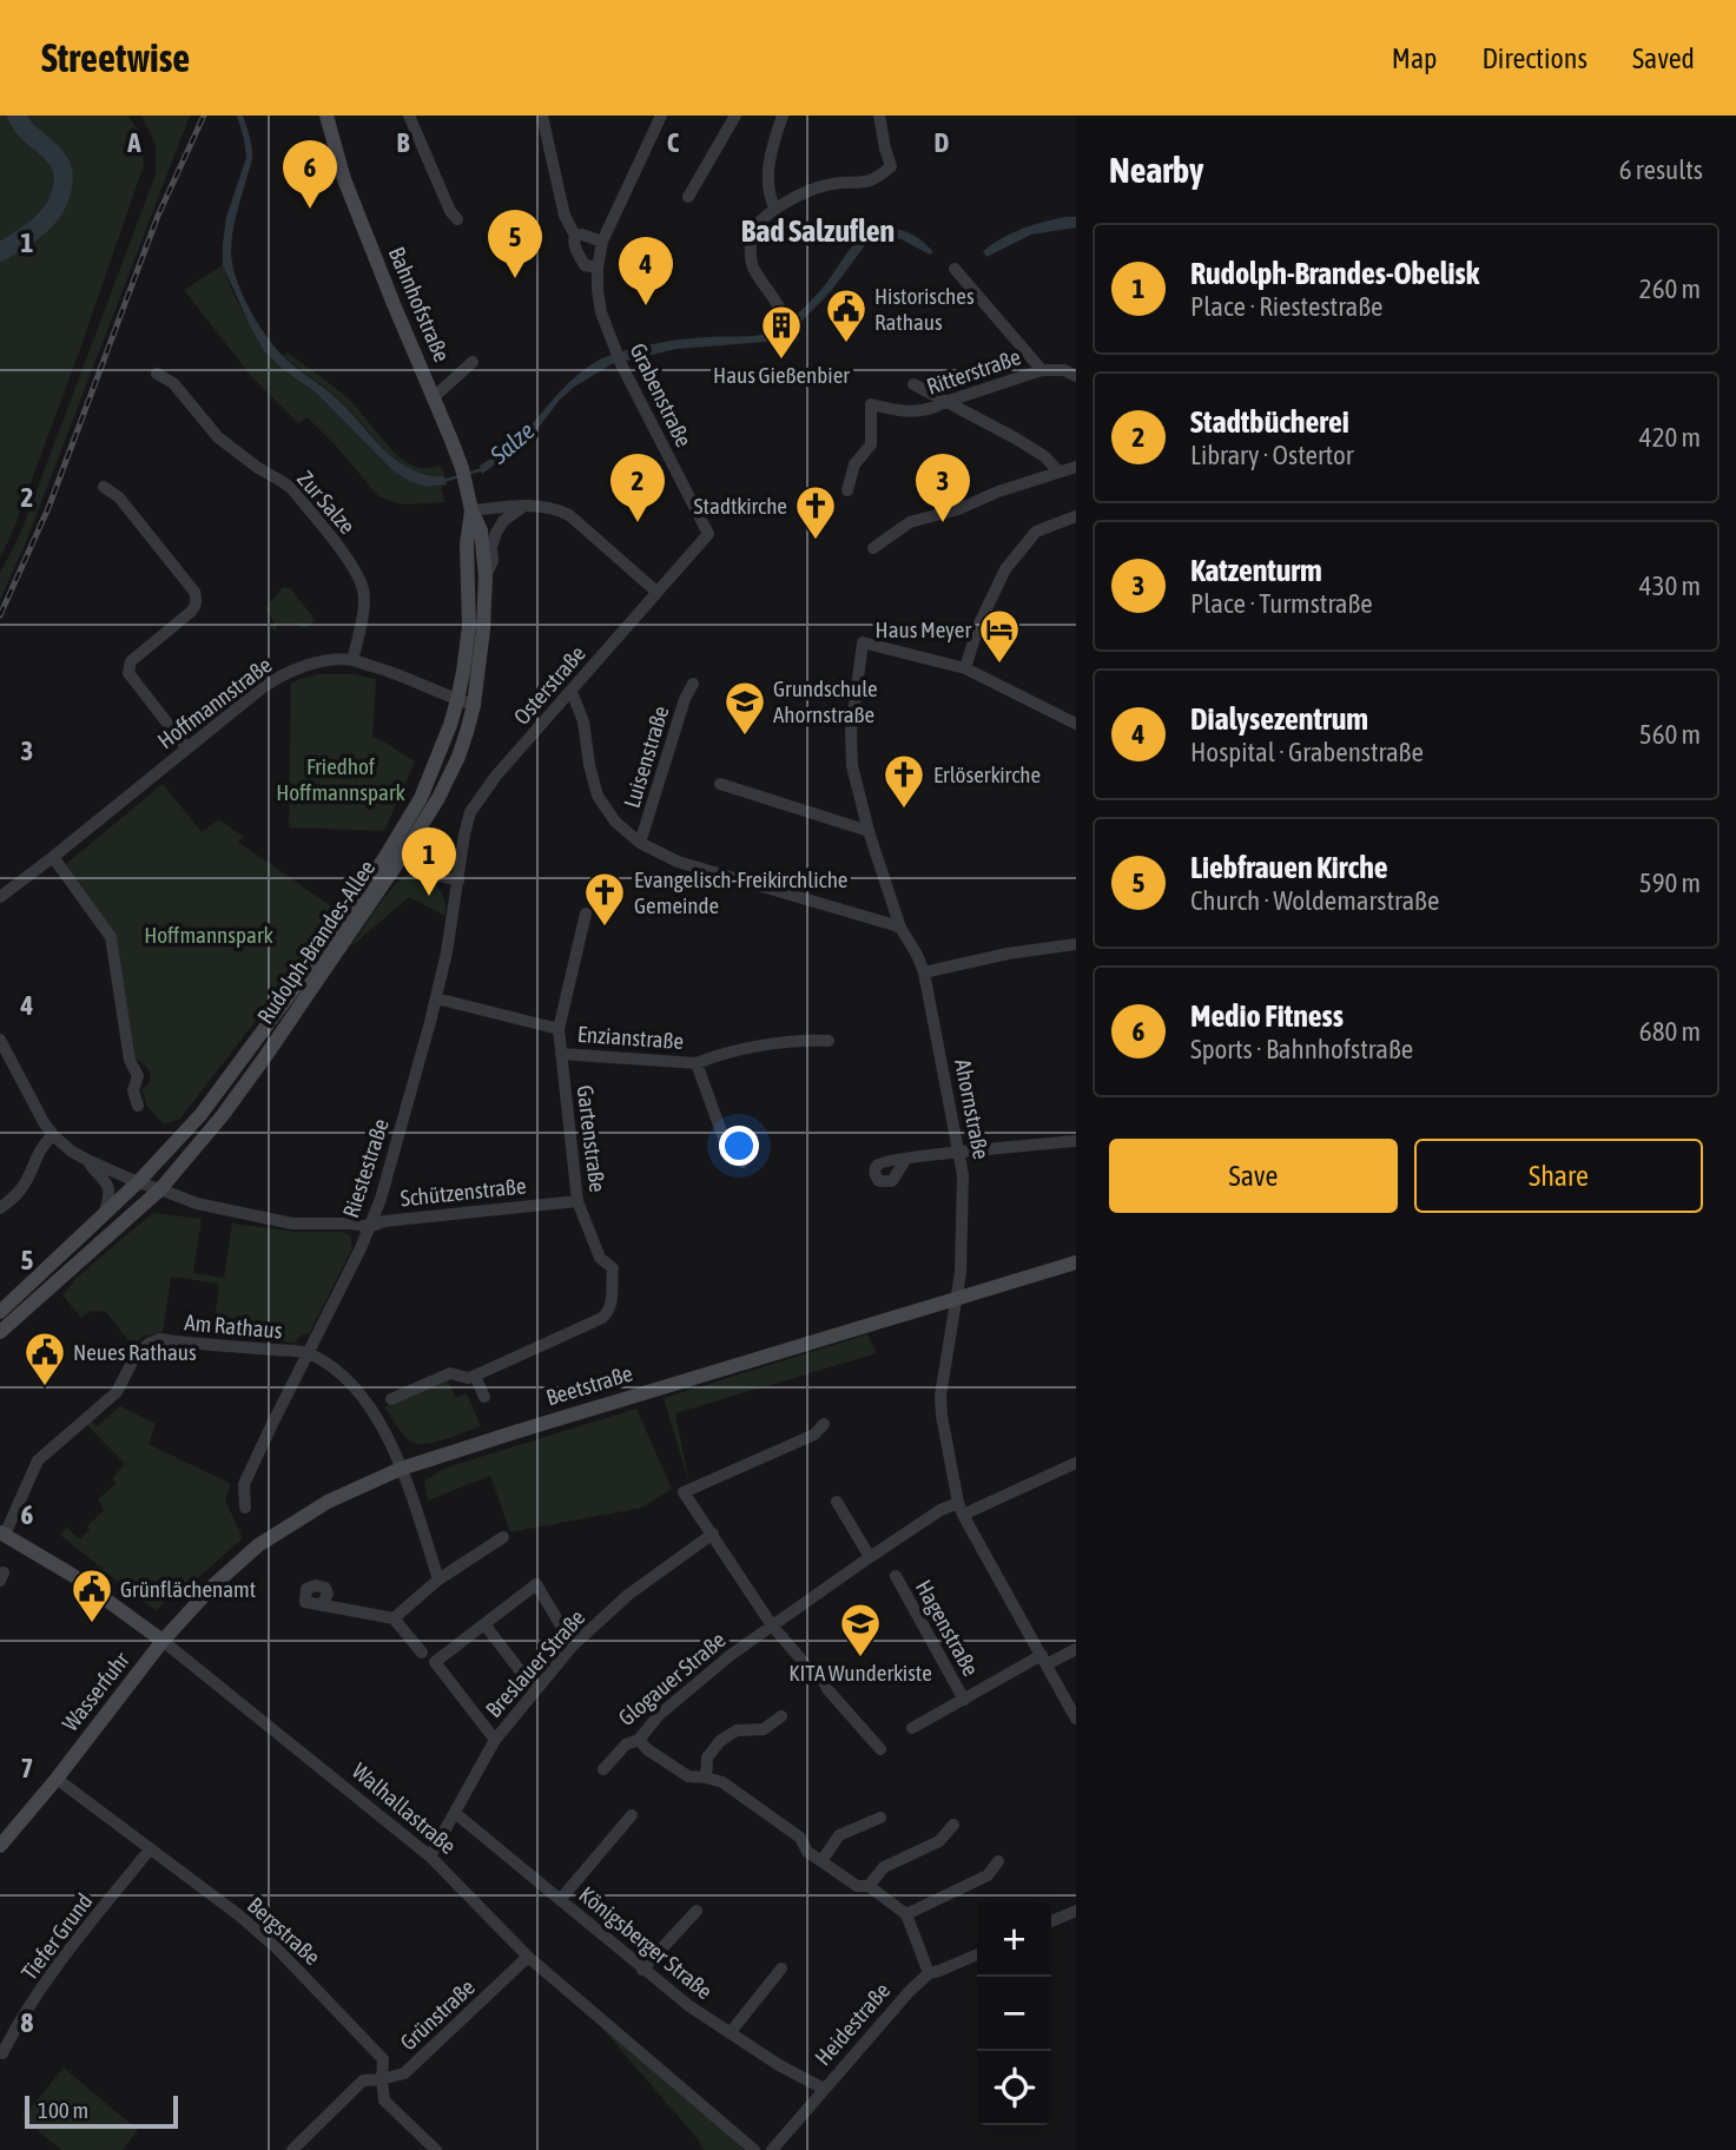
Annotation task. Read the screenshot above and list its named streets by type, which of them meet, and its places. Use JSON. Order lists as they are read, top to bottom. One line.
{"streets":{"main road":["Bahnhofstraße","Rudolph-Brandes-Allee","Beetstraße","Wasserfuhr","Walhallastraße"],"street":["Ritterstraße","Grabenstraße","Zur Salze","Osterstraße","Hoffmannstraße","Luisenstraße","Enzianstraße","Ahornstraße","Gartenstraße","Riestestraße","Schützenstraße","Am Rathaus","Hagenstraße","Breslauer Straße","Glogauer Straße","Bergstraße","Tiefer Grund","Königsberger Straße","Grünstraße","Heidestraße"]},"crossings":[["Bahnhofstraße","Rudolph-Brandes-Allee"],["Grabenstraße","Osterstraße"],["Zur Salze","Hoffmannstraße"],["Osterstraße","Riestestraße"],["Hoffmannstraße","Rudolph-Brandes-Allee"],["Rudolph-Brandes-Allee","Schützenstraße"],["Enzianstraße","Gartenstraße"],["Ahornstraße","Beetstraße"],["Ahornstraße","Glogauer Straße"],["Gartenstraße","Schützenstraße"],["Riestestraße","Schützenstraße"],["Riestestraße","Am Rathaus"],["Am Rathaus","Beetstraße"],["Am Rathaus","Walhallastraße"],["Beetstraße","Wasserfuhr"],["Beetstraße","Walhallastraße"],["Breslauer Straße","Walhallastraße"],["Breslauer Straße","Königsberger Straße"],["Wasserfuhr","Walhallastraße"],["Wasserfuhr","Bergstraße"],["Walhallastraße","Grünstraße"],["Bergstraße","Tiefer Grund"],["Bergstraße","Grünstraße"],["Königsberger Straße","Heidestraße"]],"districts":["Bad Salzuflen"],"water":["Salze"],"parks":["Friedhof Hoffmannspark","Hoffmannspark"],"places":{"public building":["Historisches Rathaus","Neues Rathaus","Grünflächenamt"],"building":["Haus Gießenbier"],"church":["Stadtkirche","Erlöserkirche","Evangelisch-Freikirchliche Gemeinde"],"hotel":["Haus Meyer"],"school or university":["Grundschule Ahornstraße","KITA Wunderkiste"]},"scale_bar":"100 m","page":{"header":"Streetwise","nav":["Map","Directions","Saved"],"heading":["Nearby","6 results"],"pins":["6","5","4","2","3","1"],"list":[{"mark":"1","name":"Rudolph-Brandes-Obelisk","note":"Place · Riestestraße","value":"260 m"},{"mark":"2","name":"Stadtbücherei","note":"Library · Ostertor","value":"420 m"},{"mark":"3","name":"Katzenturm","note":"Place · Turmstraße","value":"430 m"},{"mark":"4","name":"Dialysezentrum","note":"Hospital · Grabenstraße","value":"560 m"},{"mark":"5","name":"Liebfrauen Kirche","note":"Church · Woldemarstraße","value":"590 m"},{"mark":"6","name":"Medio Fitness","note":"Sports · Bahnhofstraße","value":"680 m"}],"buttons":["Save","Share"],"map_buttons":["+","−"],"scale":"100 m"},"grid":{"columns":["A","B","C","D"],"rows":["1","2","3","4","5","6","7","8"]}}
